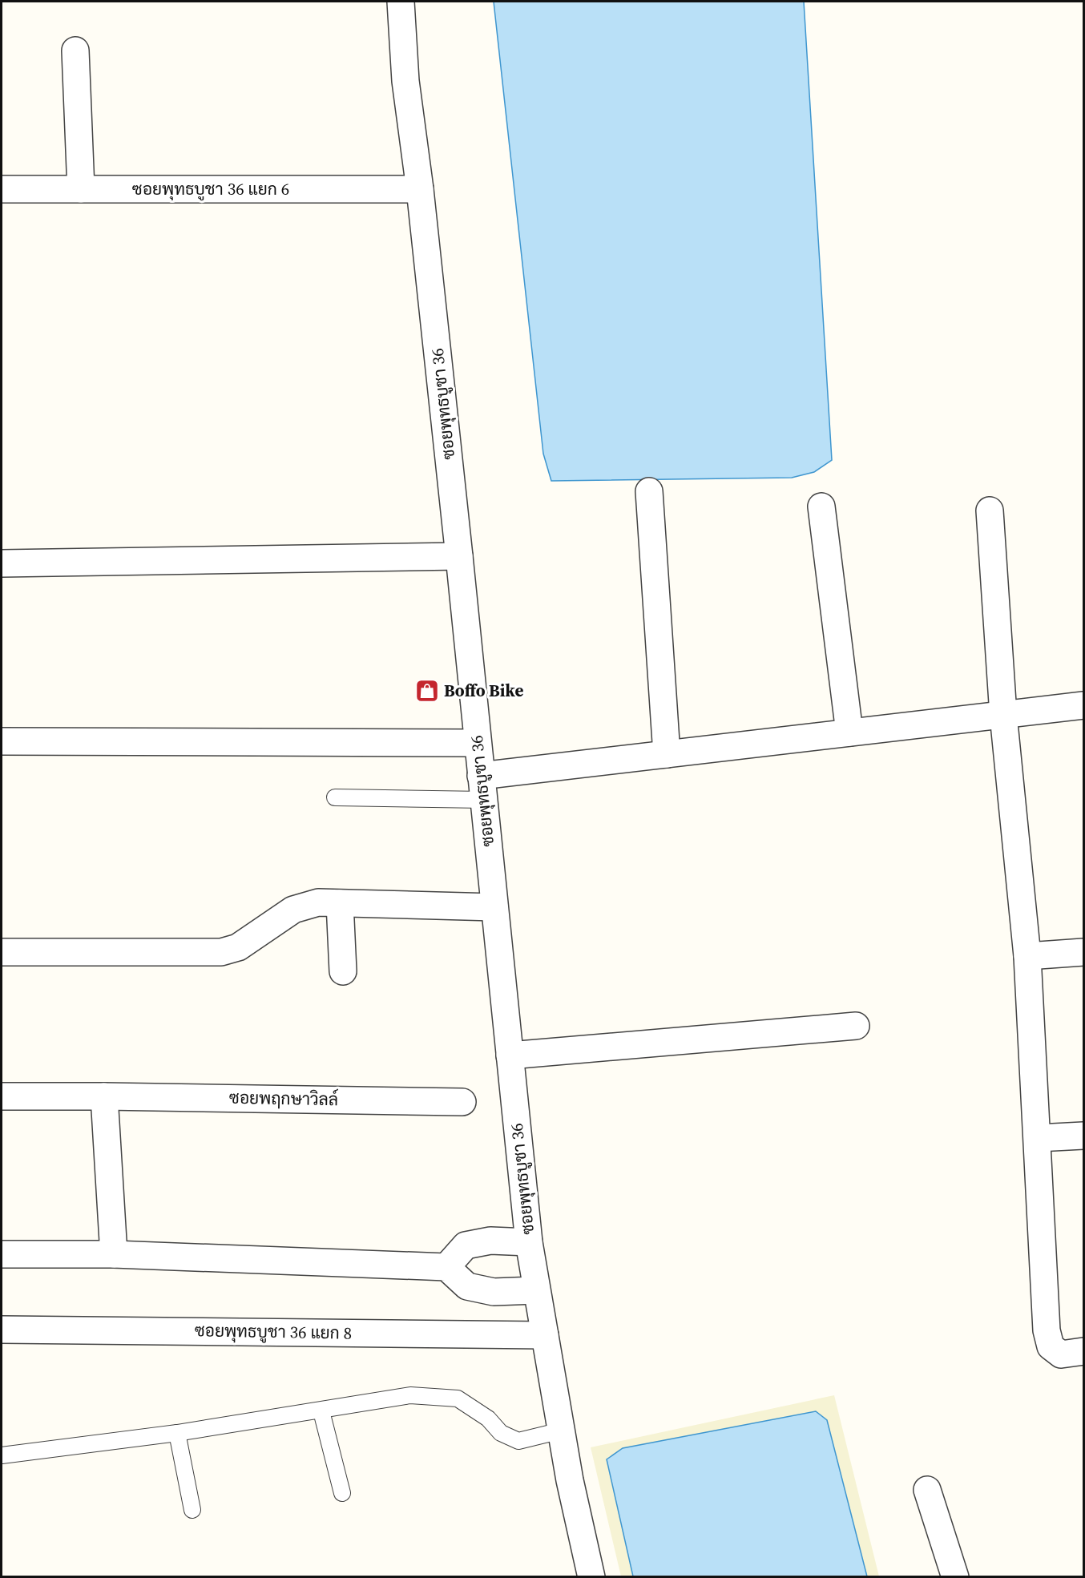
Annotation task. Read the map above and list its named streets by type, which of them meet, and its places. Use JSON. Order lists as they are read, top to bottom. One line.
{"streets":{"street":["ซอยพุทธบูชา 36 แยก 6","ซอยพุทธบูชา 36","ซอยพฤกษาวิลล์","ซอยพุทธบูชา 36 แยก 8"]},"crossings":[["ซอยพุทธบูชา 36 แยก 6","ซอยพุทธบูชา 36"],["ซอยพุทธบูชา 36","ซอยพุทธบูชา 36 แยก 8"]],"places":{"shop":["Boffo Bike"]}}
